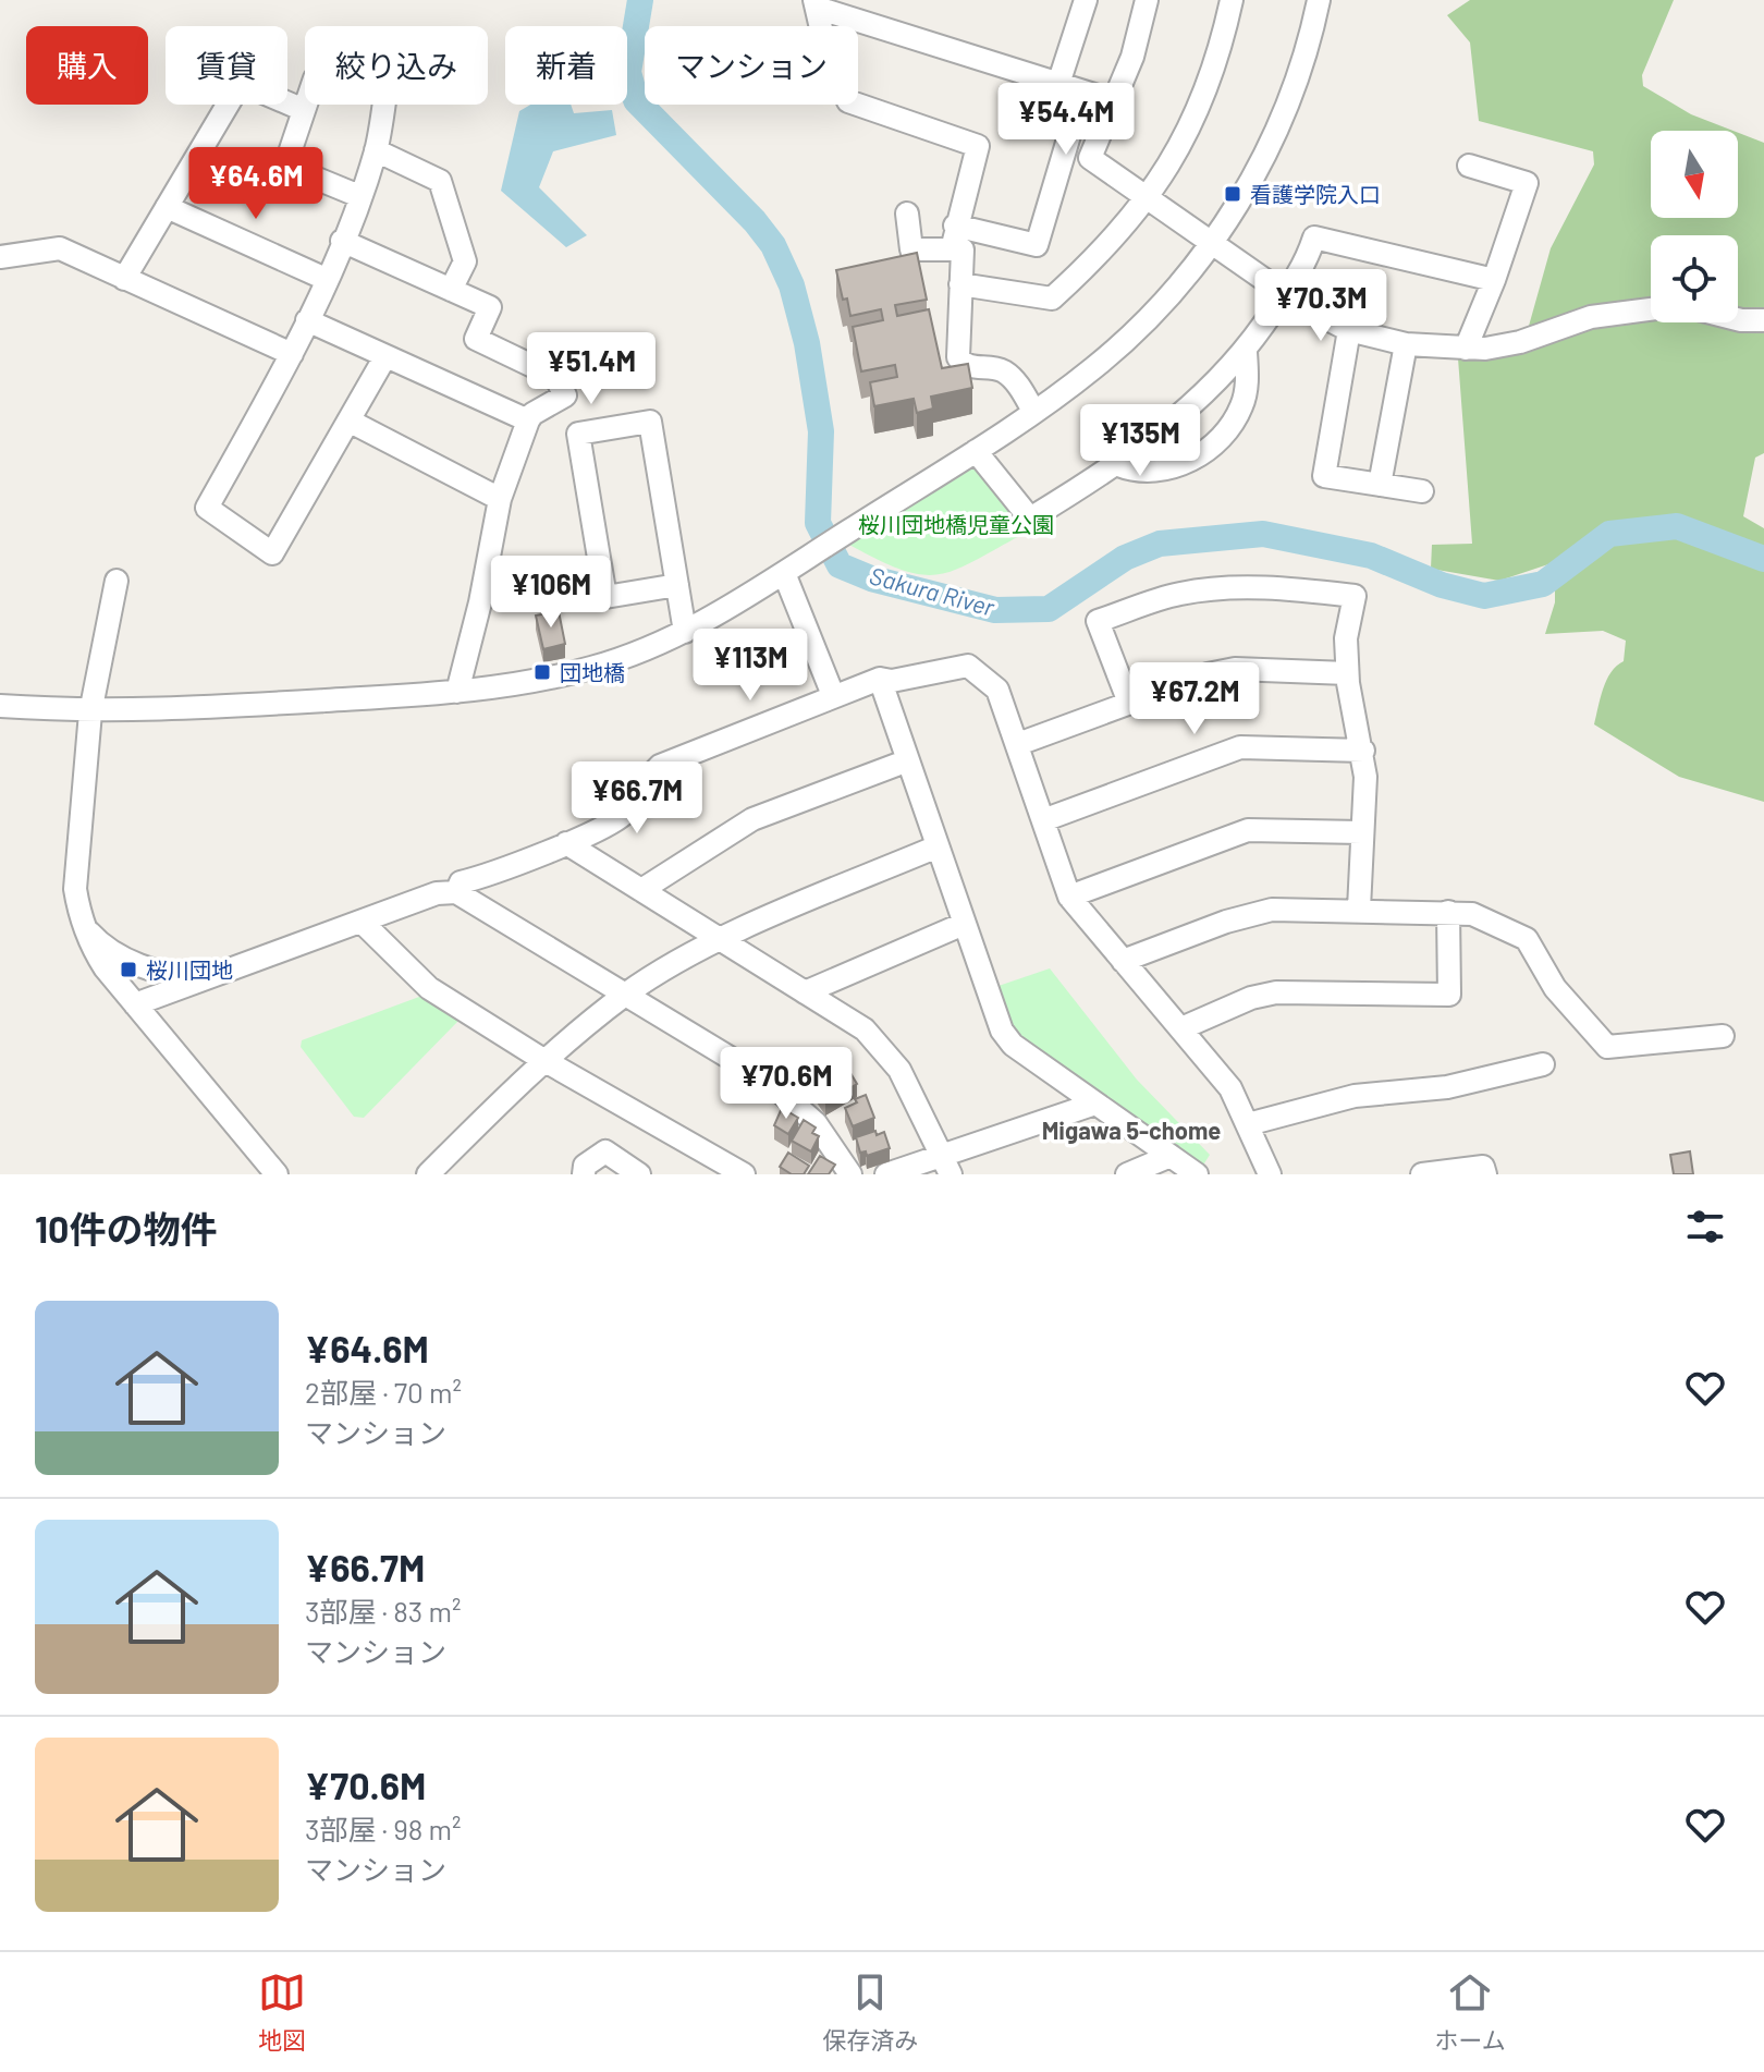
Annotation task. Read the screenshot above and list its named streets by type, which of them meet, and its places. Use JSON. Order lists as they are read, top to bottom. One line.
{"districts":["Migawa 5-chome"],"water":["Sakura River"],"parks":["桜川団地橋児童公園"],"places":{"transit":["看護学院入口","団地橋","桜川団地"]},"north":"bottom","page":{"chip":["購入","賃貸","絞り込み","新着","マンション"],"price":["¥54.4M","¥64.6M","¥70.3M","¥51.4M","¥135M","¥106M","¥113M","¥67.2M","¥66.7M","¥70.6M"],"heading":"10件の物件","list":[{"name":"¥64.6M","note":"2部屋 · 70 m² · マンション"},{"name":"¥66.7M","note":"3部屋 · 83 m² · マンション"},{"name":"¥70.6M","note":"3部屋 · 98 m² · マンション"}],"tabs":["地図","保存済み","ホーム"]}}
